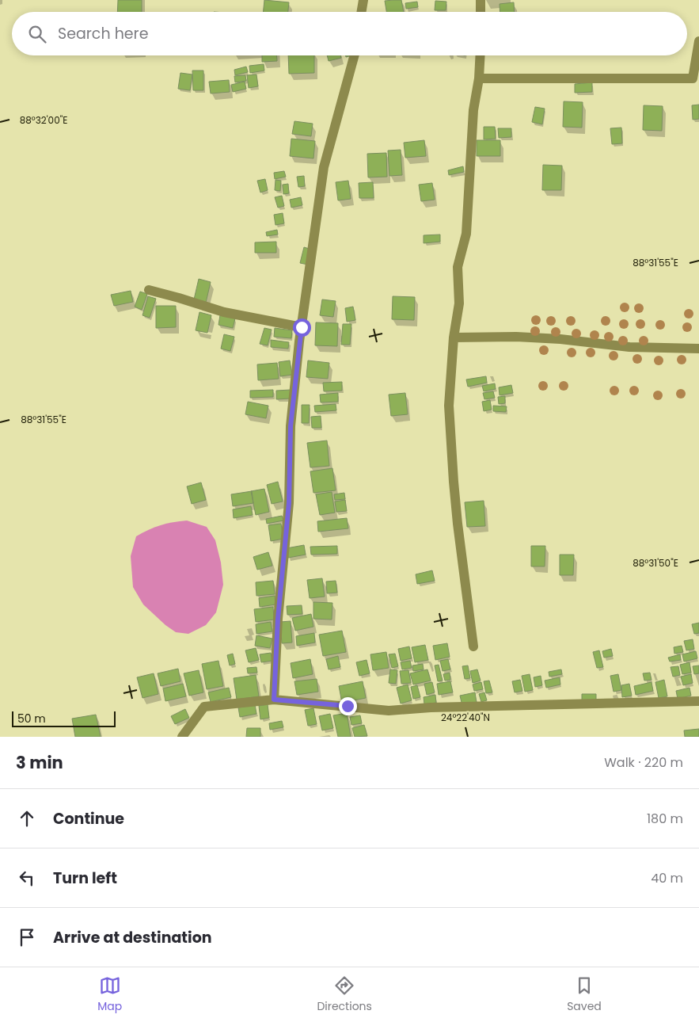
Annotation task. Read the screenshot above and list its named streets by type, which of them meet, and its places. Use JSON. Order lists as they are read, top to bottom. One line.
{"scale_bar":"50 m","page":{"search":"Search here","scale":"50 m","heading":["3 min","Walk · 220 m"],"list":[["Continue","180 m"],["Turn left","40 m"],"Arrive at destination"],"nav":["Map","Directions","Saved"]},"coordinates":["88°32'00\"E","88°31'55\"E","88°31'50\"E","24°22'40\"N"]}
